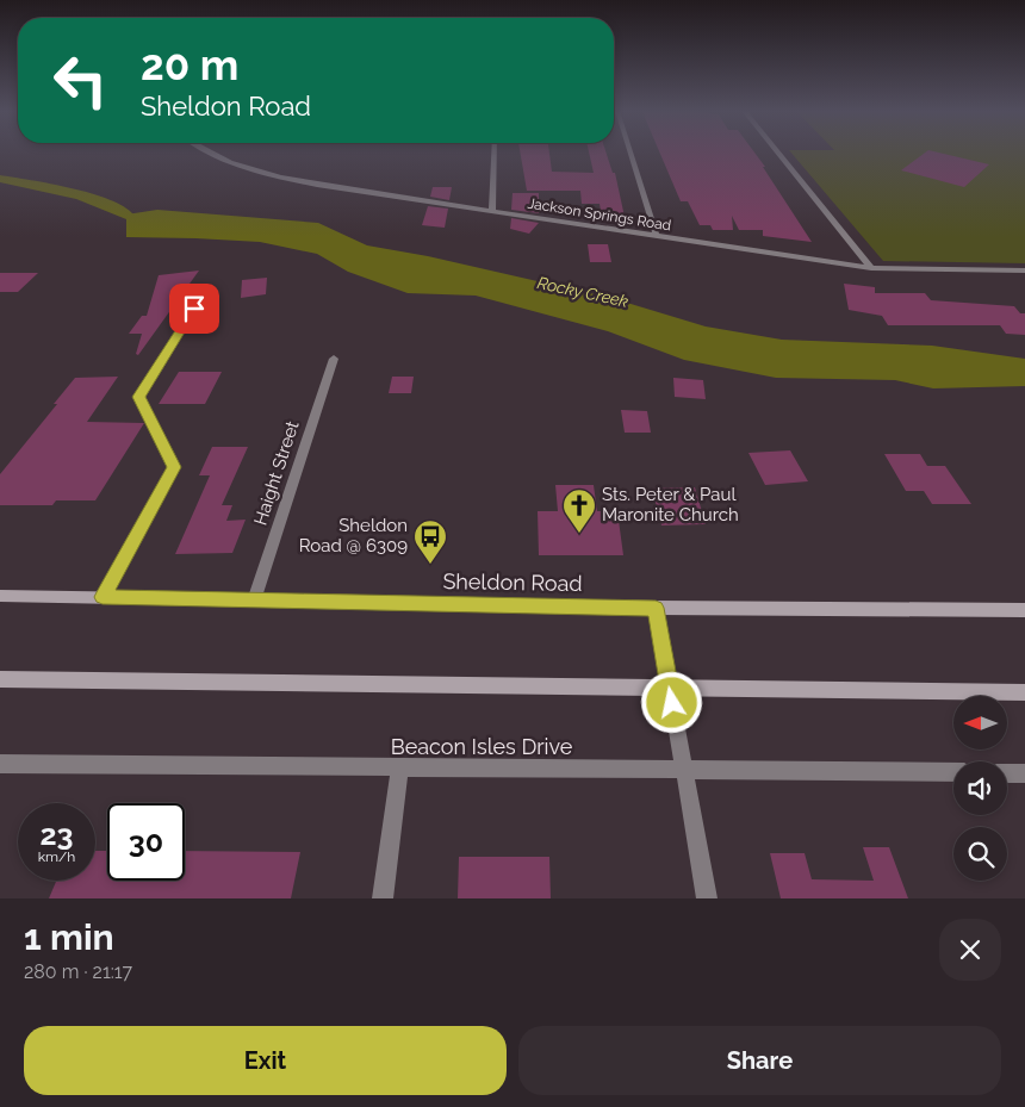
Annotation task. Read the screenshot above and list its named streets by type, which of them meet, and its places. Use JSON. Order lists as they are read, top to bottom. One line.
{"streets":{"main road":["Sheldon Road"],"street":["Jackson Springs Road","Haight Street","Beacon Isles Drive"]},"crossings":[["Haight Street","Sheldon Road"]],"water":["Rocky Creek"],"places":{"church":["Sts. Peter & Paul Maronite Church"],"bus stop":["Sheldon Road @ 6309"]},"north":"left","page":{"turn":["20 m","Sheldon Road"],"speed":"23 km/h","limit":"30","heading":["1 min","280 m · 21:17"],"buttons":["Exit","Share"]}}
